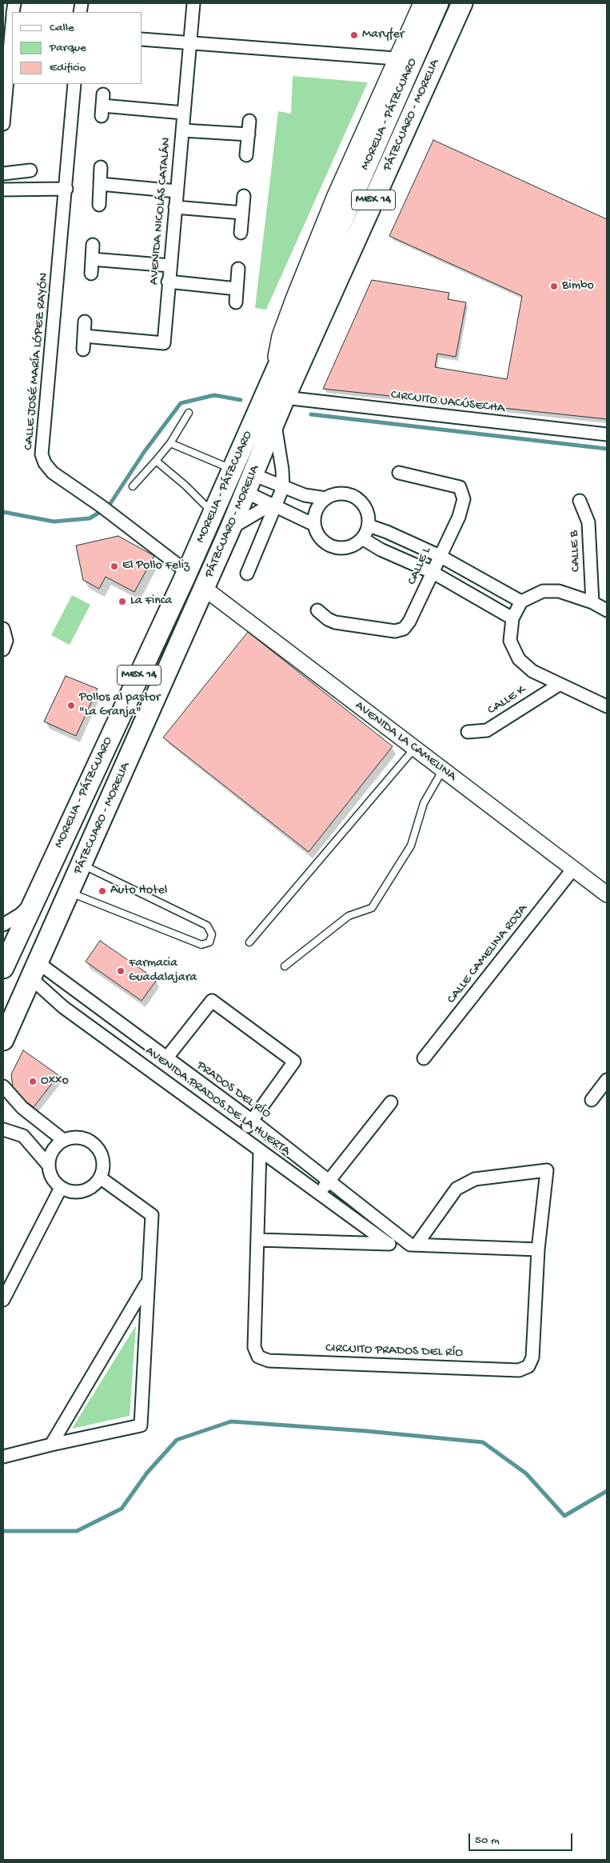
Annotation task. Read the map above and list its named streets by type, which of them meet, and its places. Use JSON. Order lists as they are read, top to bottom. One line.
{"streets":{"main road":["MORELIA - PÁTZCUARO","PÁTZCUARO - MORELIA","MEX 14"],"street":["AVENIDA NICOLÁS CATALÁN","CALLE JOSÉ MARÍA LÓPEZ RAYÓN","CIRCUITO UACÚSECHA","CALLE B","CALLE L","CALLE K","AVENIDA LA CAMELINA","CALLE CAMELINA ROJA","PRADOS DEL RÍO","AVENIDA PRADOS DE LA HUERTA","CIRCUITO PRADOS DEL RÍO"]},"crossings":[["MORELIA - PÁTZCUARO","CALLE JOSÉ MARÍA LÓPEZ RAYÓN"],["PÁTZCUARO - MORELIA","CIRCUITO UACÚSECHA"],["PÁTZCUARO - MORELIA","AVENIDA LA CAMELINA"],["PÁTZCUARO - MORELIA","PRADOS DEL RÍO"],["PÁTZCUARO - MORELIA","AVENIDA PRADOS DE LA HUERTA"],["AVENIDA LA CAMELINA","CALLE CAMELINA ROJA"],["PRADOS DEL RÍO","AVENIDA PRADOS DE LA HUERTA"],["PRADOS DEL RÍO","CIRCUITO PRADOS DEL RÍO"],["AVENIDA PRADOS DE LA HUERTA","CIRCUITO PRADOS DEL RÍO"]],"places":["Maryfer","Bimbo","El Pollo Feliz","La Finca","Pollos al pastor \"La Granja\"","Auto Hotel","Farmacia Guadalajara","Oxxo"],"legend":["Calle","Parque","Edificio"],"scale_bar":"50 m"}
